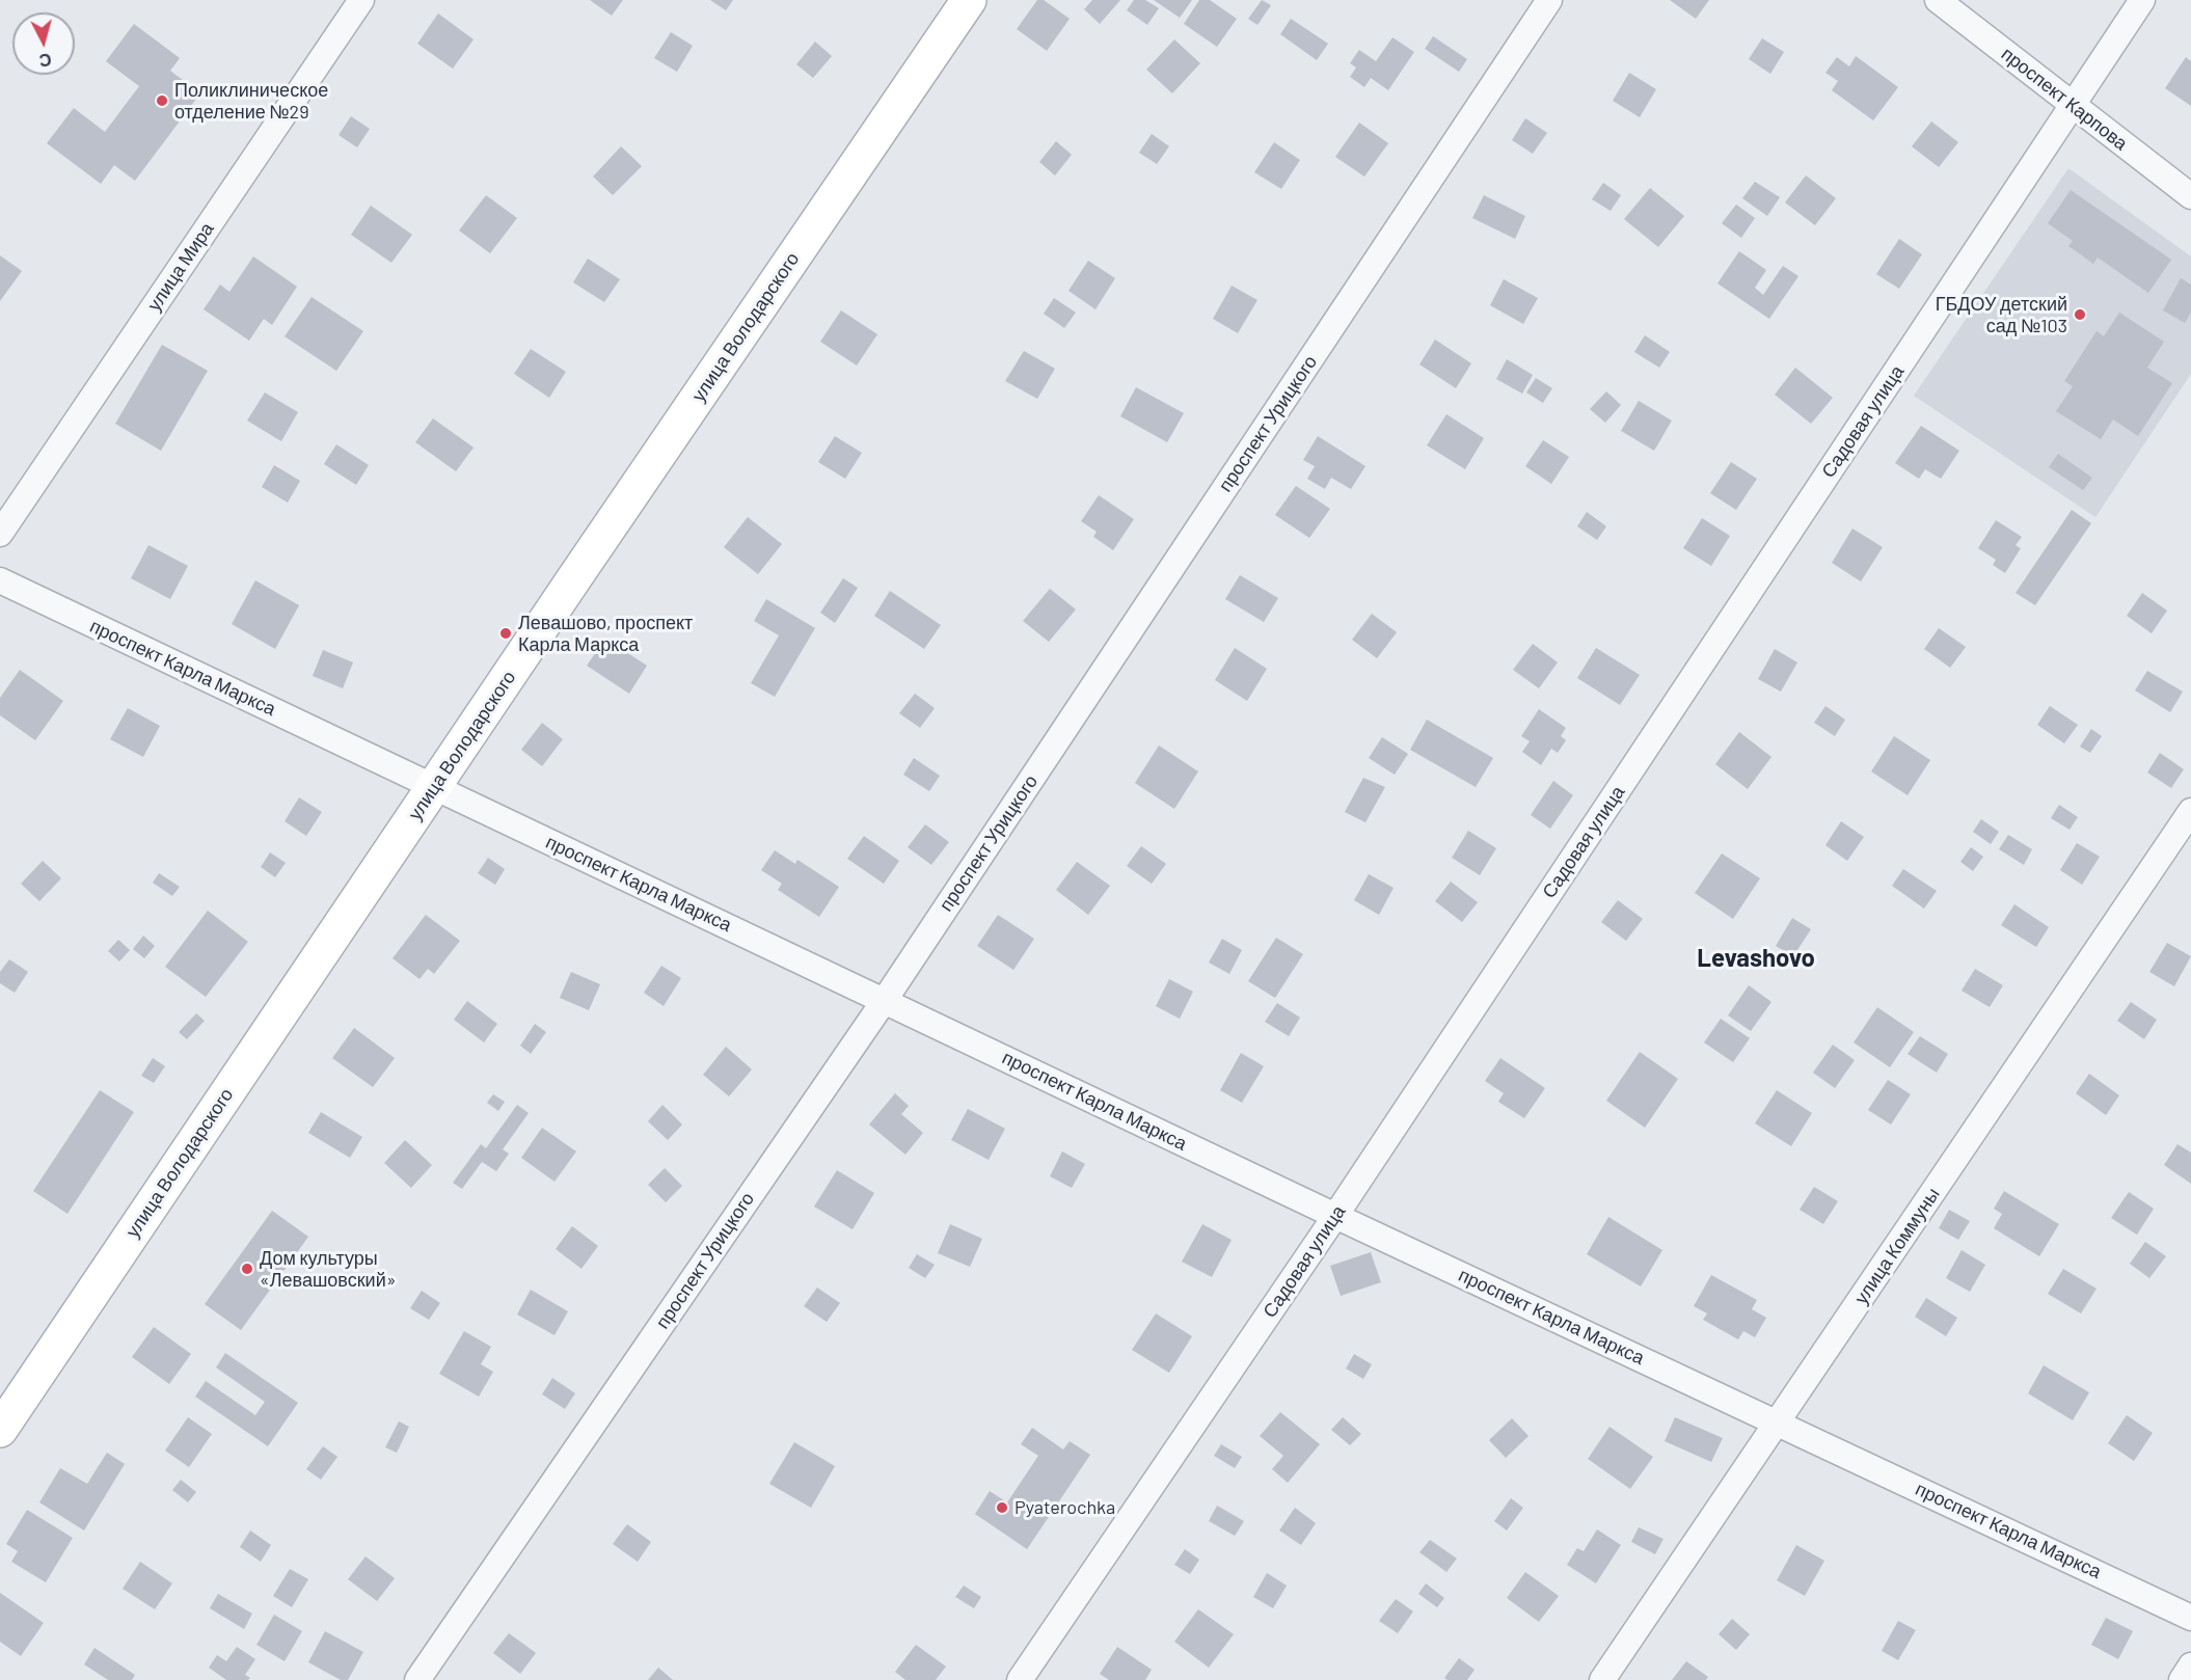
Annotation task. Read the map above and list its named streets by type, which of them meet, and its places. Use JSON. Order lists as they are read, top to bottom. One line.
{"streets":{"street":["проспект Карпова","улица Мира","улица Володарского","Садовая улица","проспект Урицкого","проспект Карла Маркса","улица Коммуны"]},"crossings":[["проспект Карпова","Садовая улица"],["улица Володарского","проспект Карла Маркса"],["Садовая улица","проспект Карла Маркса"],["проспект Урицкого","проспект Карла Маркса"],["проспект Карла Маркса","улица Коммуны"]],"districts":["Levashovo"],"places":["Поликлиническое отделение №29","ГБДОУ детский сад №103","Левашово, проспект Карла Маркса","Дом культуры «Левашовский»","Pyaterochka"],"north":"bottom"}
